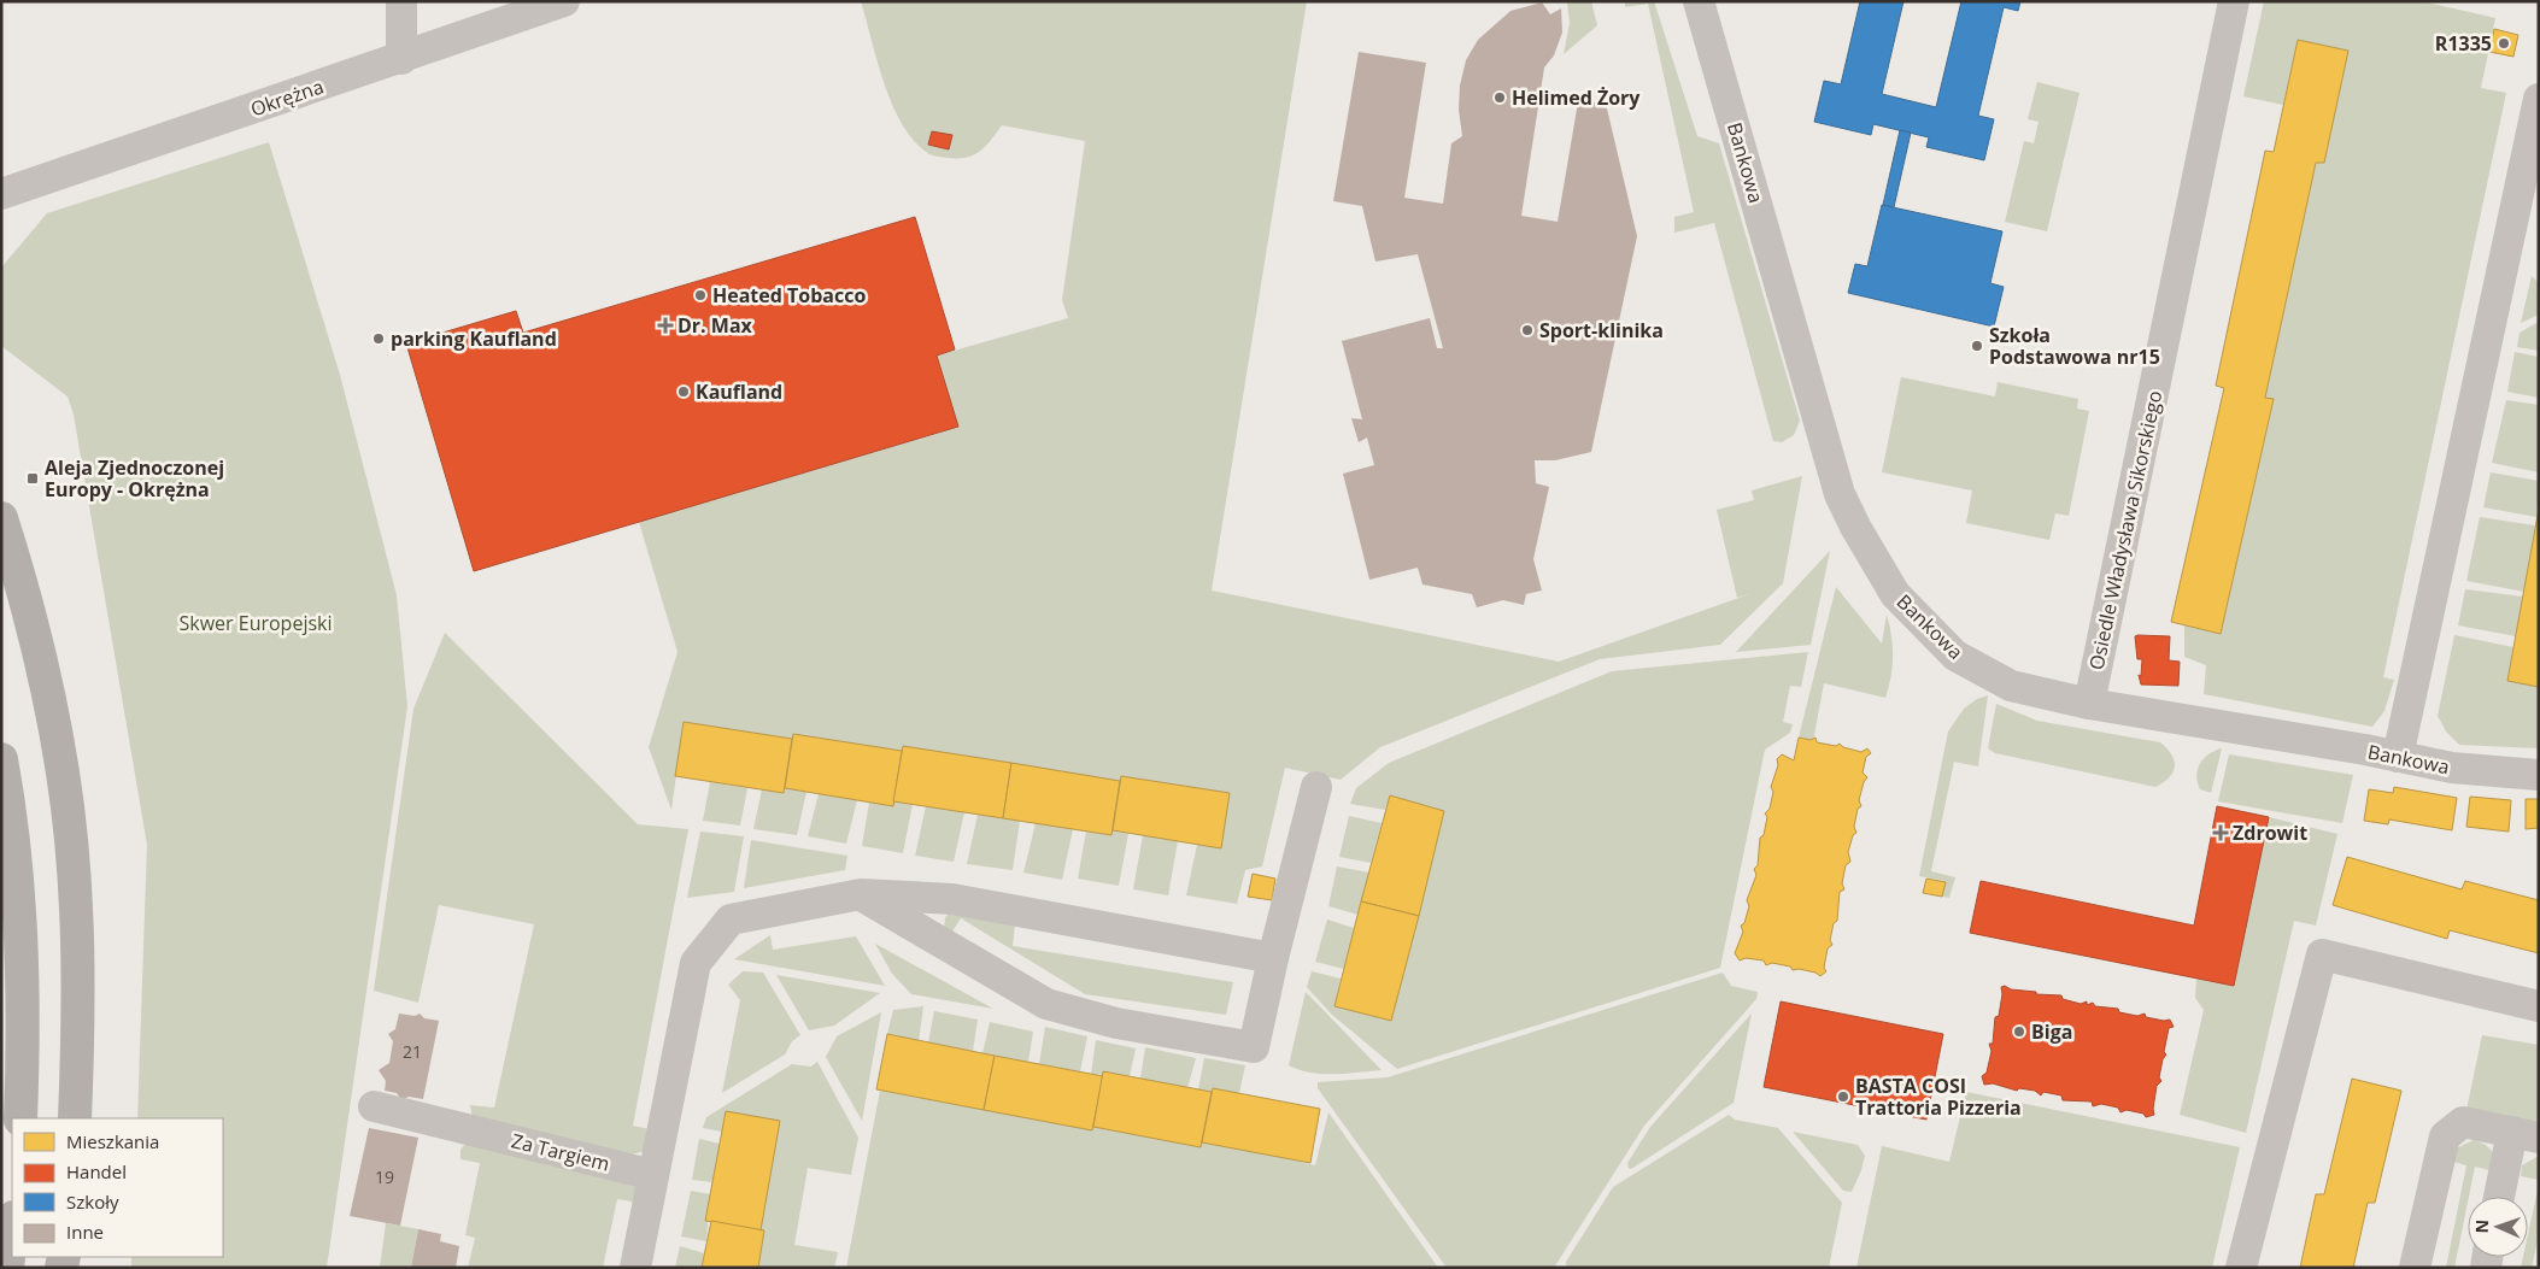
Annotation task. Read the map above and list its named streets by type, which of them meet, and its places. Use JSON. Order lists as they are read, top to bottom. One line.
{"streets":{"street":["Okrężna","Bankowa","Osiedle Władysława Sikorskiego","Za Targiem"]},"crossings":[["Bankowa","Osiedle Władysława Sikorskiego"]],"parks":["Skwer Europejski"],"places":{"other":["R1335","Helimed Żory","Heated Tobacco","Sport-klinika","parking Kaufland","Szkoła Podstawowa nr15","Kaufland","Biga","BASTA COSI Trattoria Pizzeria"],"health":["Dr. Max","Zdrowit"],"transit":["Aleja Zjednoczonej Europy - Okrężna"]},"house_numbers":["21","19"],"legend":["Mieszkania","Handel","Szkoły","Inne"],"north":"left"}
